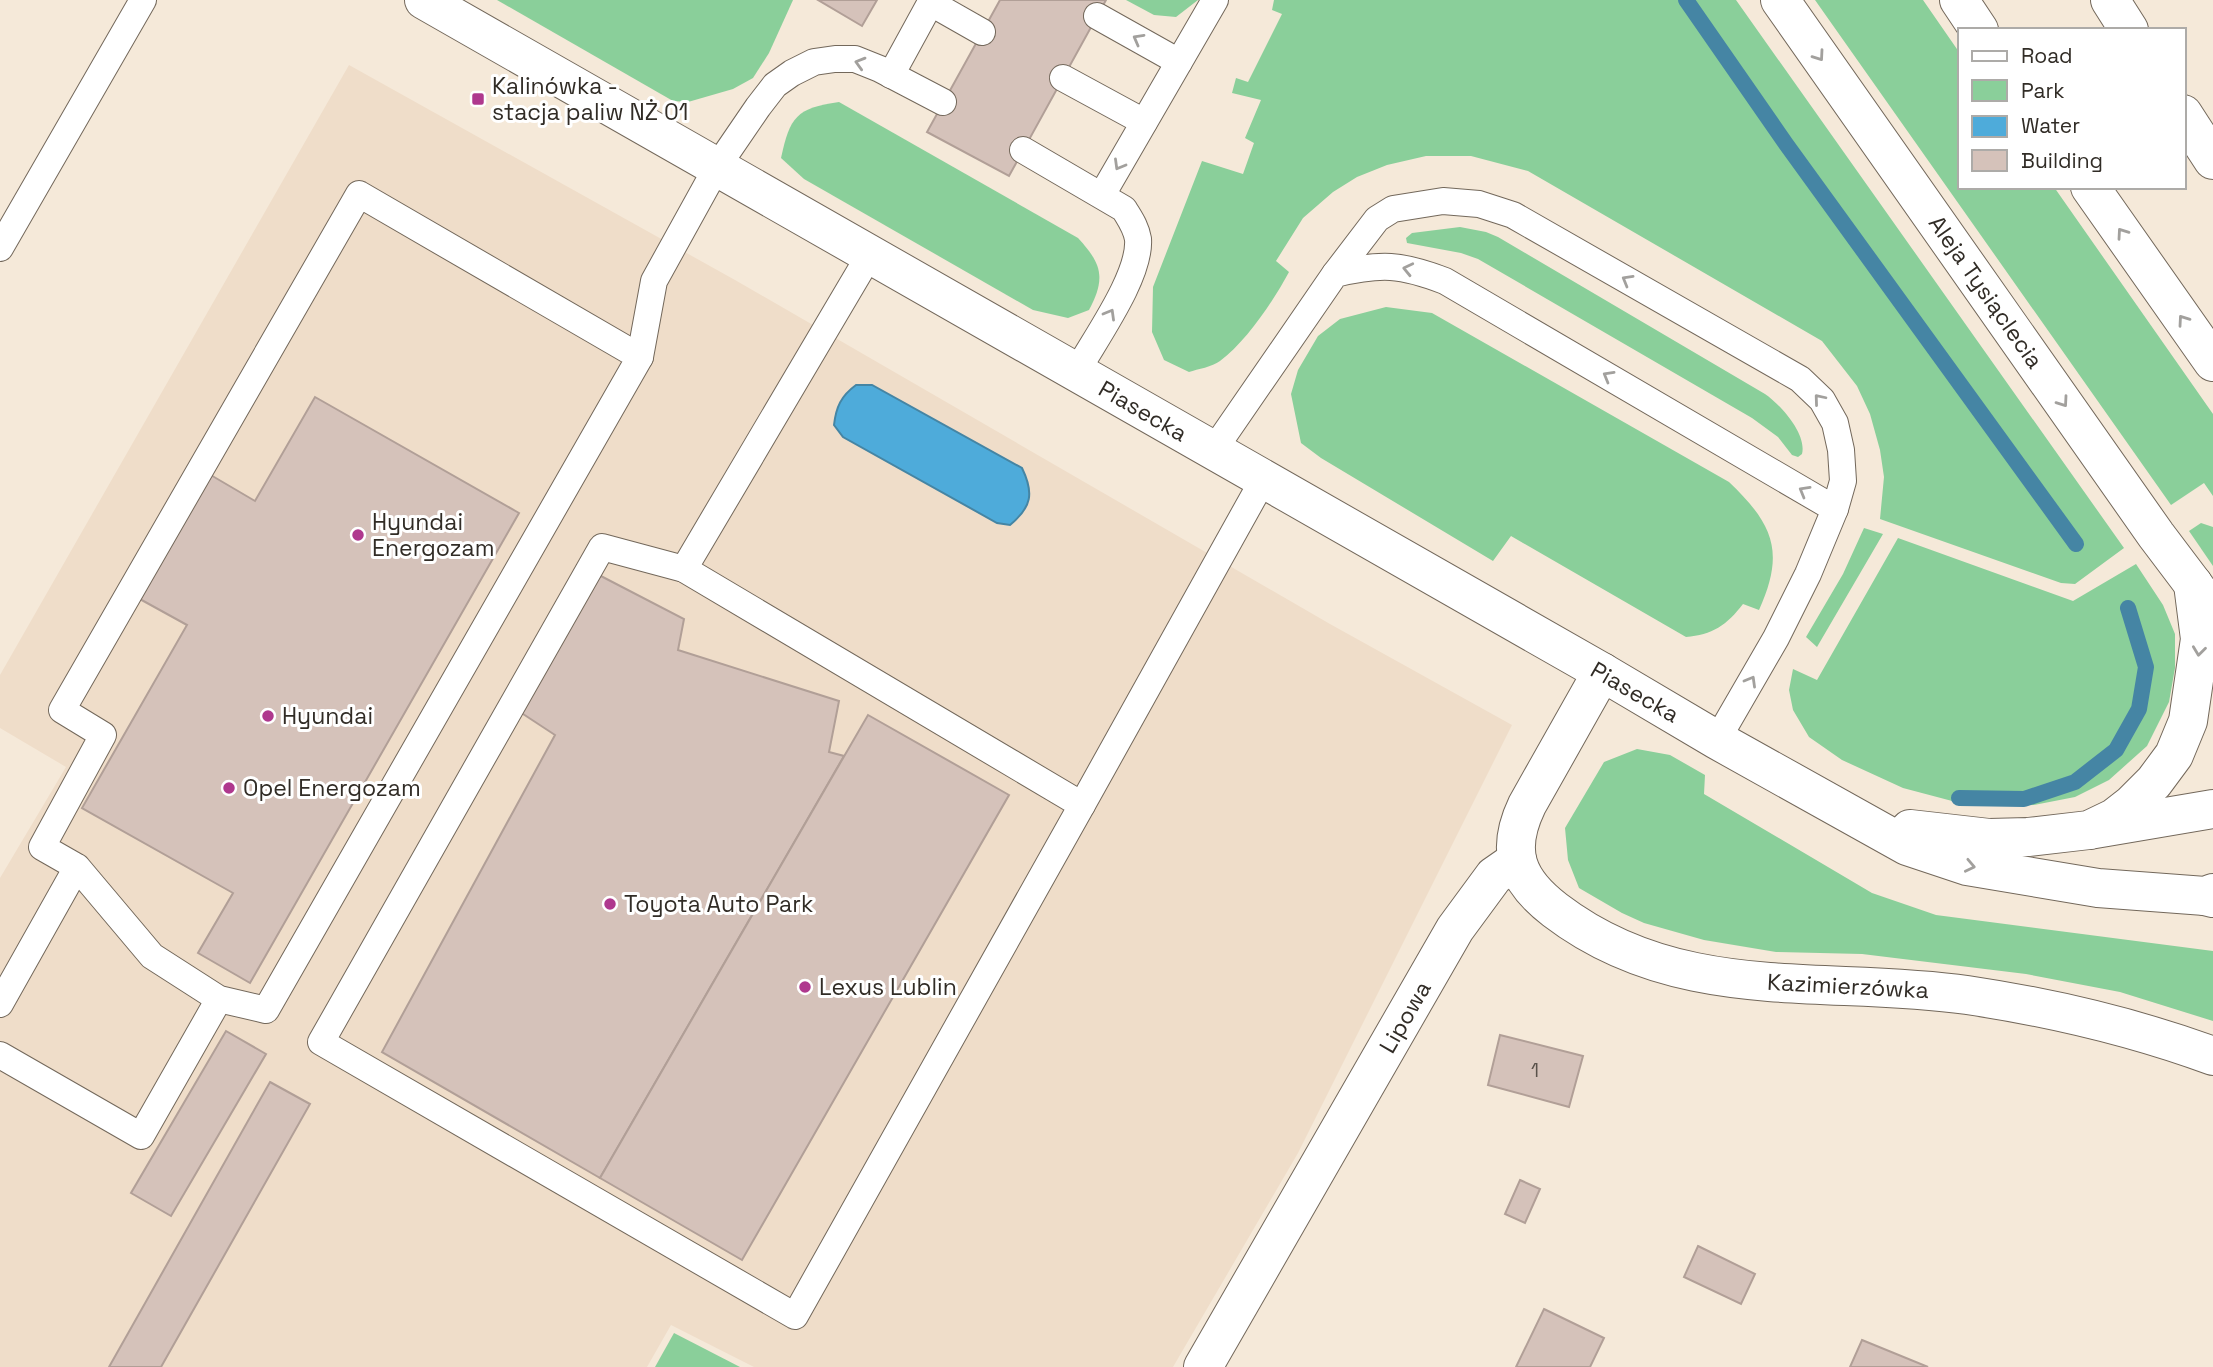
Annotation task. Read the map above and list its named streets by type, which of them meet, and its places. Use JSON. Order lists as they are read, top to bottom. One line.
{"streets":{"main road":["Aleja Tysiąclecia","Piasecka","Kazimierzówka","Lipowa"]},"crossings":[["Aleja Tysiąclecia","Piasecka"],["Kazimierzówka","Lipowa"]],"places":{"transit":["Kalinówka - stacja paliw NŻ 01"],"other":["Hyundai Energozam","Hyundai","Opel Energozam","Toyota Auto Park","Lexus Lublin"]},"house_numbers":["1"],"legend":["Road","Park","Water","Building"]}
